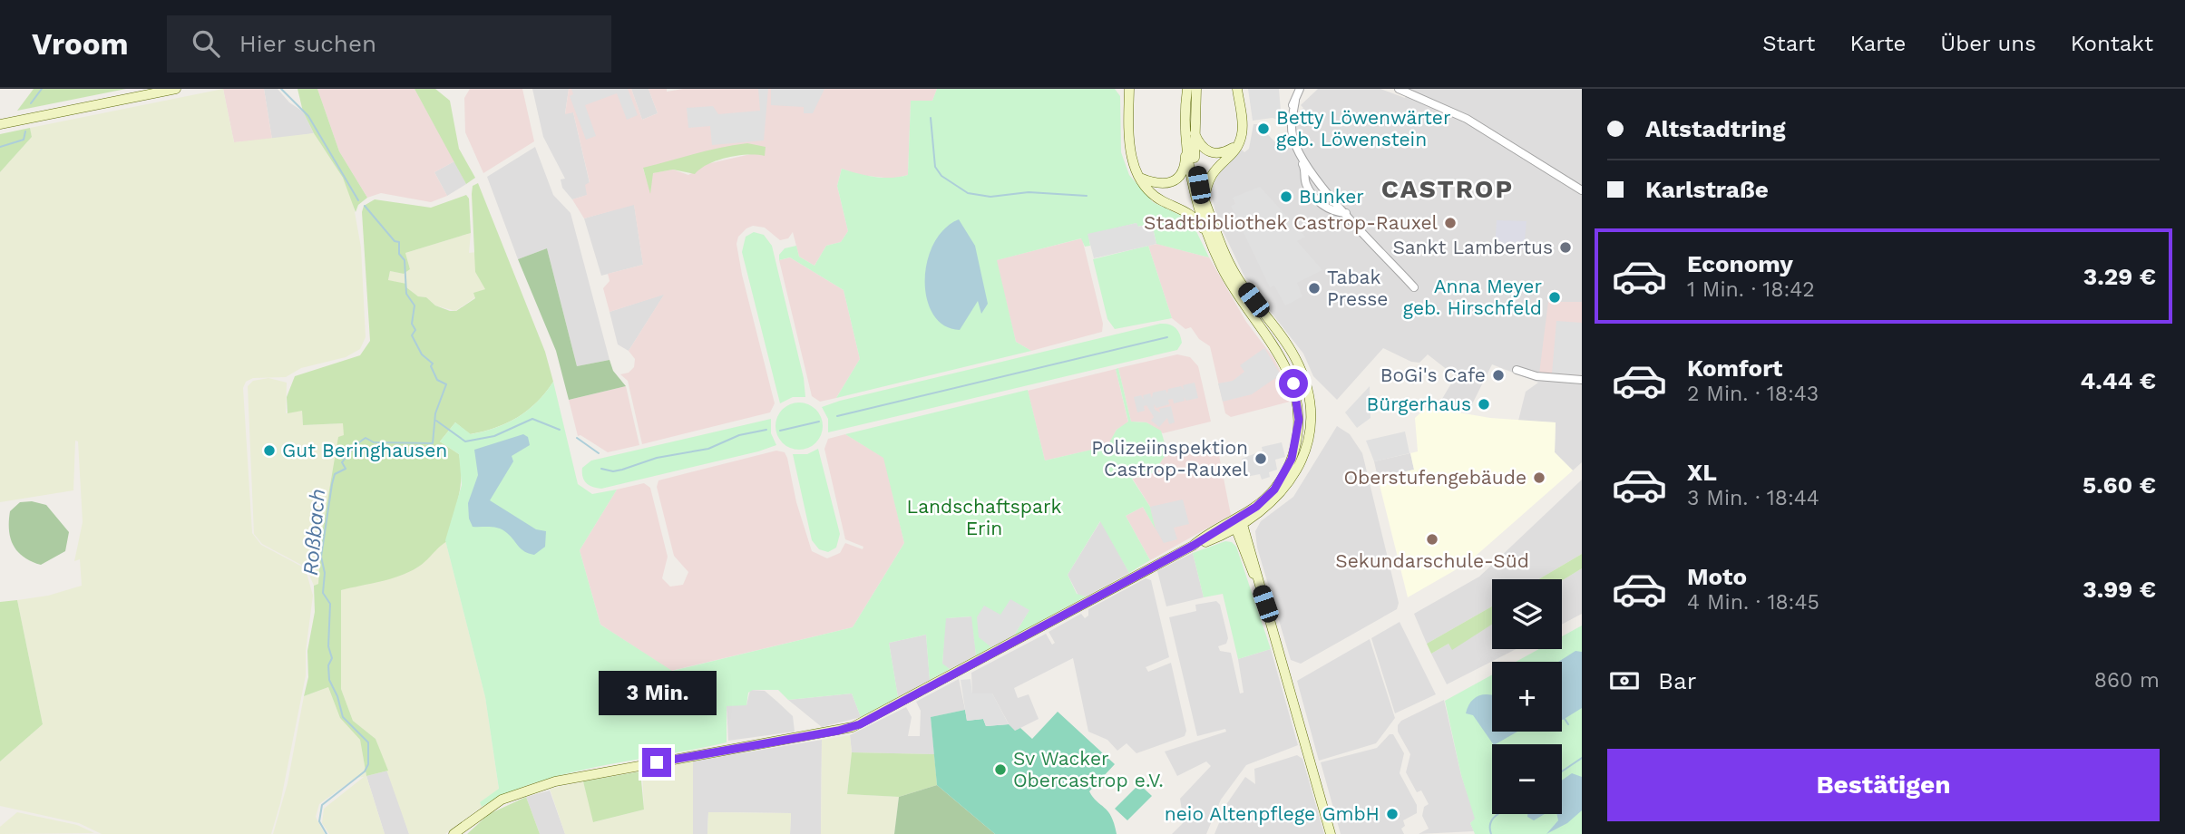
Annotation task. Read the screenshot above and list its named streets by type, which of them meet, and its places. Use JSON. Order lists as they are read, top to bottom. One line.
{"districts":["CASTROP"],"water":["Roßbach"],"parks":["Landschaftspark Erin"],"places":["Betty Löwenwärter geb. Löwenstein","Bunker","Stadtbibliothek Castrop-Rauxel","Sankt Lambertus","Tabak Presse","Anna Meyer geb. Hirschfeld","BoGi's Cafe","Bürgerhaus","Gut Beringhausen","Polizeiinspektion Castrop-Rauxel","Oberstufengebäude","Sekundarschule-Süd","Sv Wacker Obercastrop e.V.","neio Altenpflege GmbH"],"page":{"header":"Vroom","search":"Hier suchen","nav":["Start","Karte","Über uns","Kontakt"],"banner":["Altstadtring","Karlstraße"],"list":[{"name":"Economy","note":"1 Min. · 18:42","value":"3.29 €"},{"name":"Komfort","note":"2 Min. · 18:43","value":"4.44 €"},{"name":"XL","note":"3 Min. · 18:44","value":"5.60 €"},{"name":"Moto","note":"4 Min. · 18:45","value":"3.99 €"}],"map_buttons":["+","−"],"pay":["Bar","860 m"],"bubble":"3 Min.","buttons":"Bestätigen"}}
